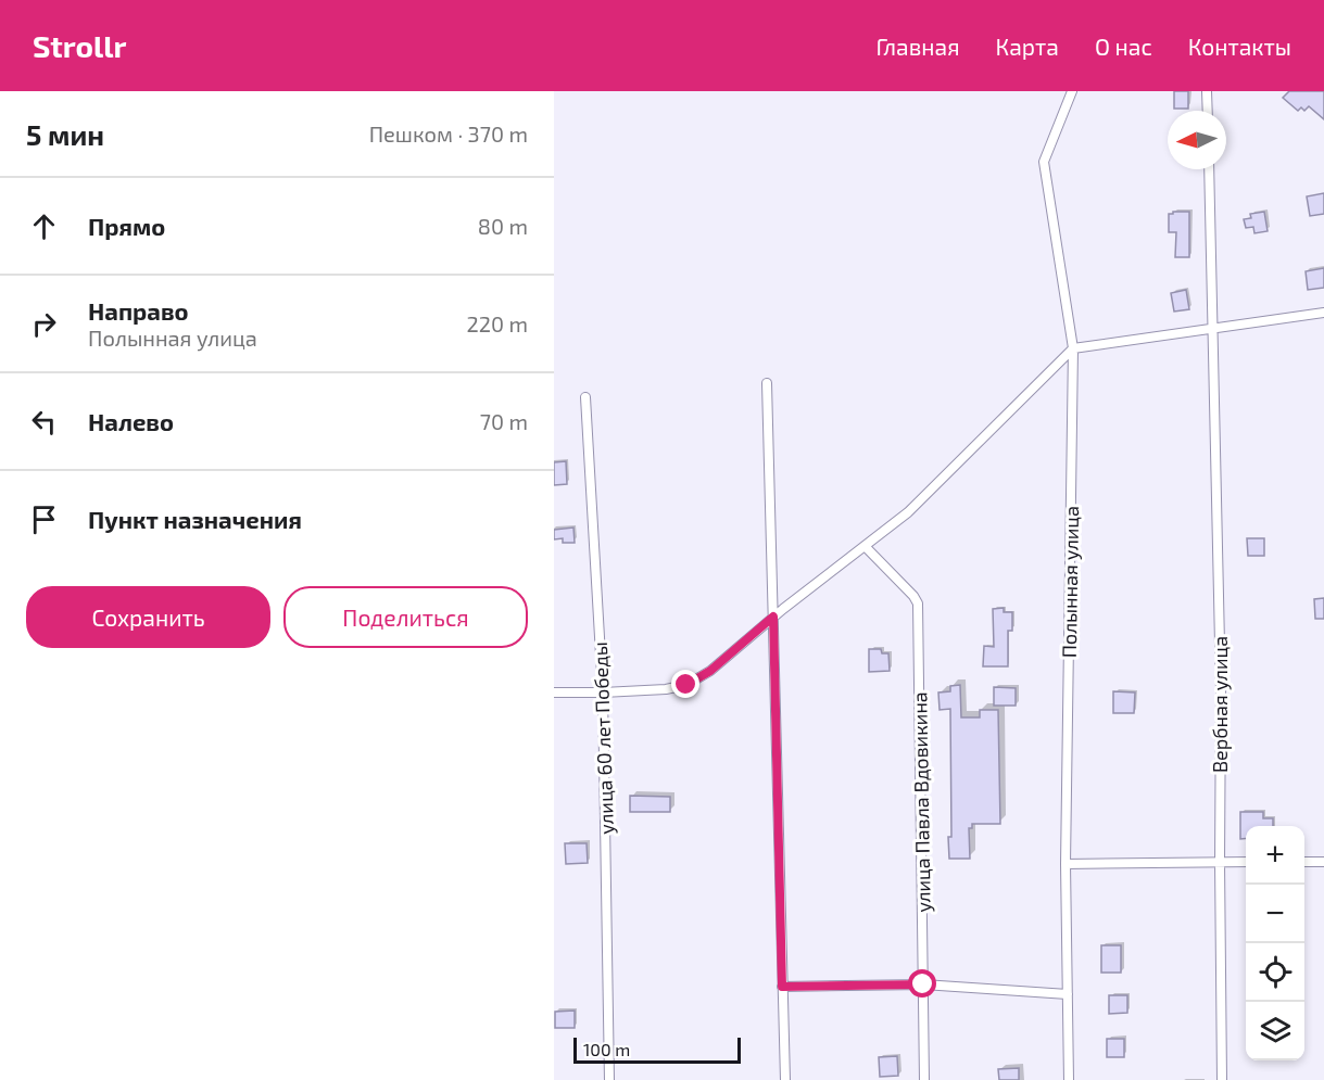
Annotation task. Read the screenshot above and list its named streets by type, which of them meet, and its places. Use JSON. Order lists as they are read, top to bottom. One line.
{"streets":{"street":["Полынная улица","Вербная улица","улица 60 лет Победы","улица Павла Вдовикина"]},"scale_bar":"100 m","north":"left","page":{"header":"Strollr","nav":["Главная","Карта","О нас","Контакты"],"heading":["5 мин","Пешком · 370 m"],"list":[["Прямо","80 m"],["Направо","Полынная улица","220 m"],["Налево","70 m"],"Пункт назначения"],"buttons":["Сохранить","Поделиться"],"map_buttons":["+","−"],"scale":"100 m"}}
